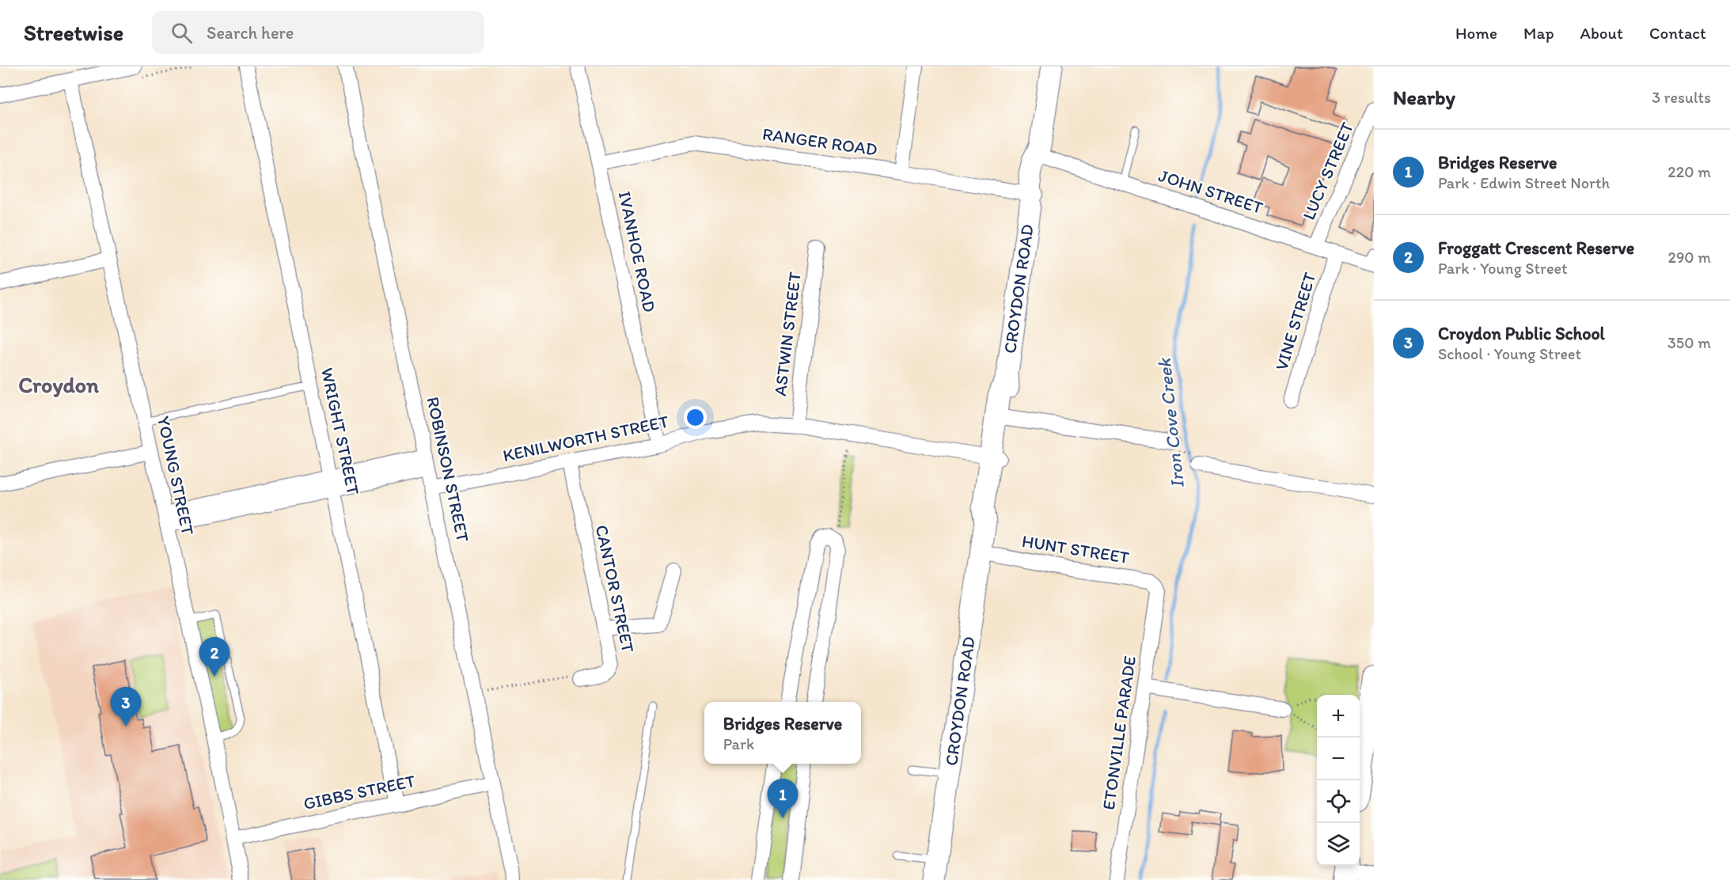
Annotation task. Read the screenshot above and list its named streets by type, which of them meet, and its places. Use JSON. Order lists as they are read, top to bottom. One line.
{"streets":{"street":["RANGER ROAD","LUCY STREET","JOHN STREET","IVANHOE ROAD","CROYDON ROAD","VINE STREET","ASTWIN STREET","WRIGHT STREET","KENILWORTH STREET","ROBINSON STREET","YOUNG STREET","HUNT STREET","CANTOR STREET","ETONVILLE PARADE","GIBBS STREET"]},"crossings":[["RANGER ROAD","IVANHOE ROAD"],["RANGER ROAD","CROYDON ROAD"],["LUCY STREET","JOHN STREET"],["JOHN STREET","CROYDON ROAD"],["JOHN STREET","VINE STREET"],["IVANHOE ROAD","KENILWORTH STREET"],["CROYDON ROAD","KENILWORTH STREET"],["CROYDON ROAD","HUNT STREET"],["ASTWIN STREET","KENILWORTH STREET"],["WRIGHT STREET","GIBBS STREET"],["KENILWORTH STREET","ROBINSON STREET"],["KENILWORTH STREET","CANTOR STREET"],["ROBINSON STREET","GIBBS STREET"],["YOUNG STREET","GIBBS STREET"],["HUNT STREET","ETONVILLE PARADE"]],"districts":["Croydon"],"water":["Iron Cove Creek"],"page":{"header":"Streetwise","search":"Search here","nav":["Home","Map","About","Contact"],"heading":["Nearby","3 results"],"list":[{"mark":"1","name":"Bridges Reserve","note":"Park · Edwin Street North","value":"220 m"},{"mark":"2","name":"Froggatt Crescent Reserve","note":"Park · Young Street","value":"290 m"},{"mark":"3","name":"Croydon Public School","note":"School · Young Street","value":"350 m"}],"pins":["2","3","1"],"map_buttons":["+","−"],"popup":["Bridges Reserve","Park"]}}
